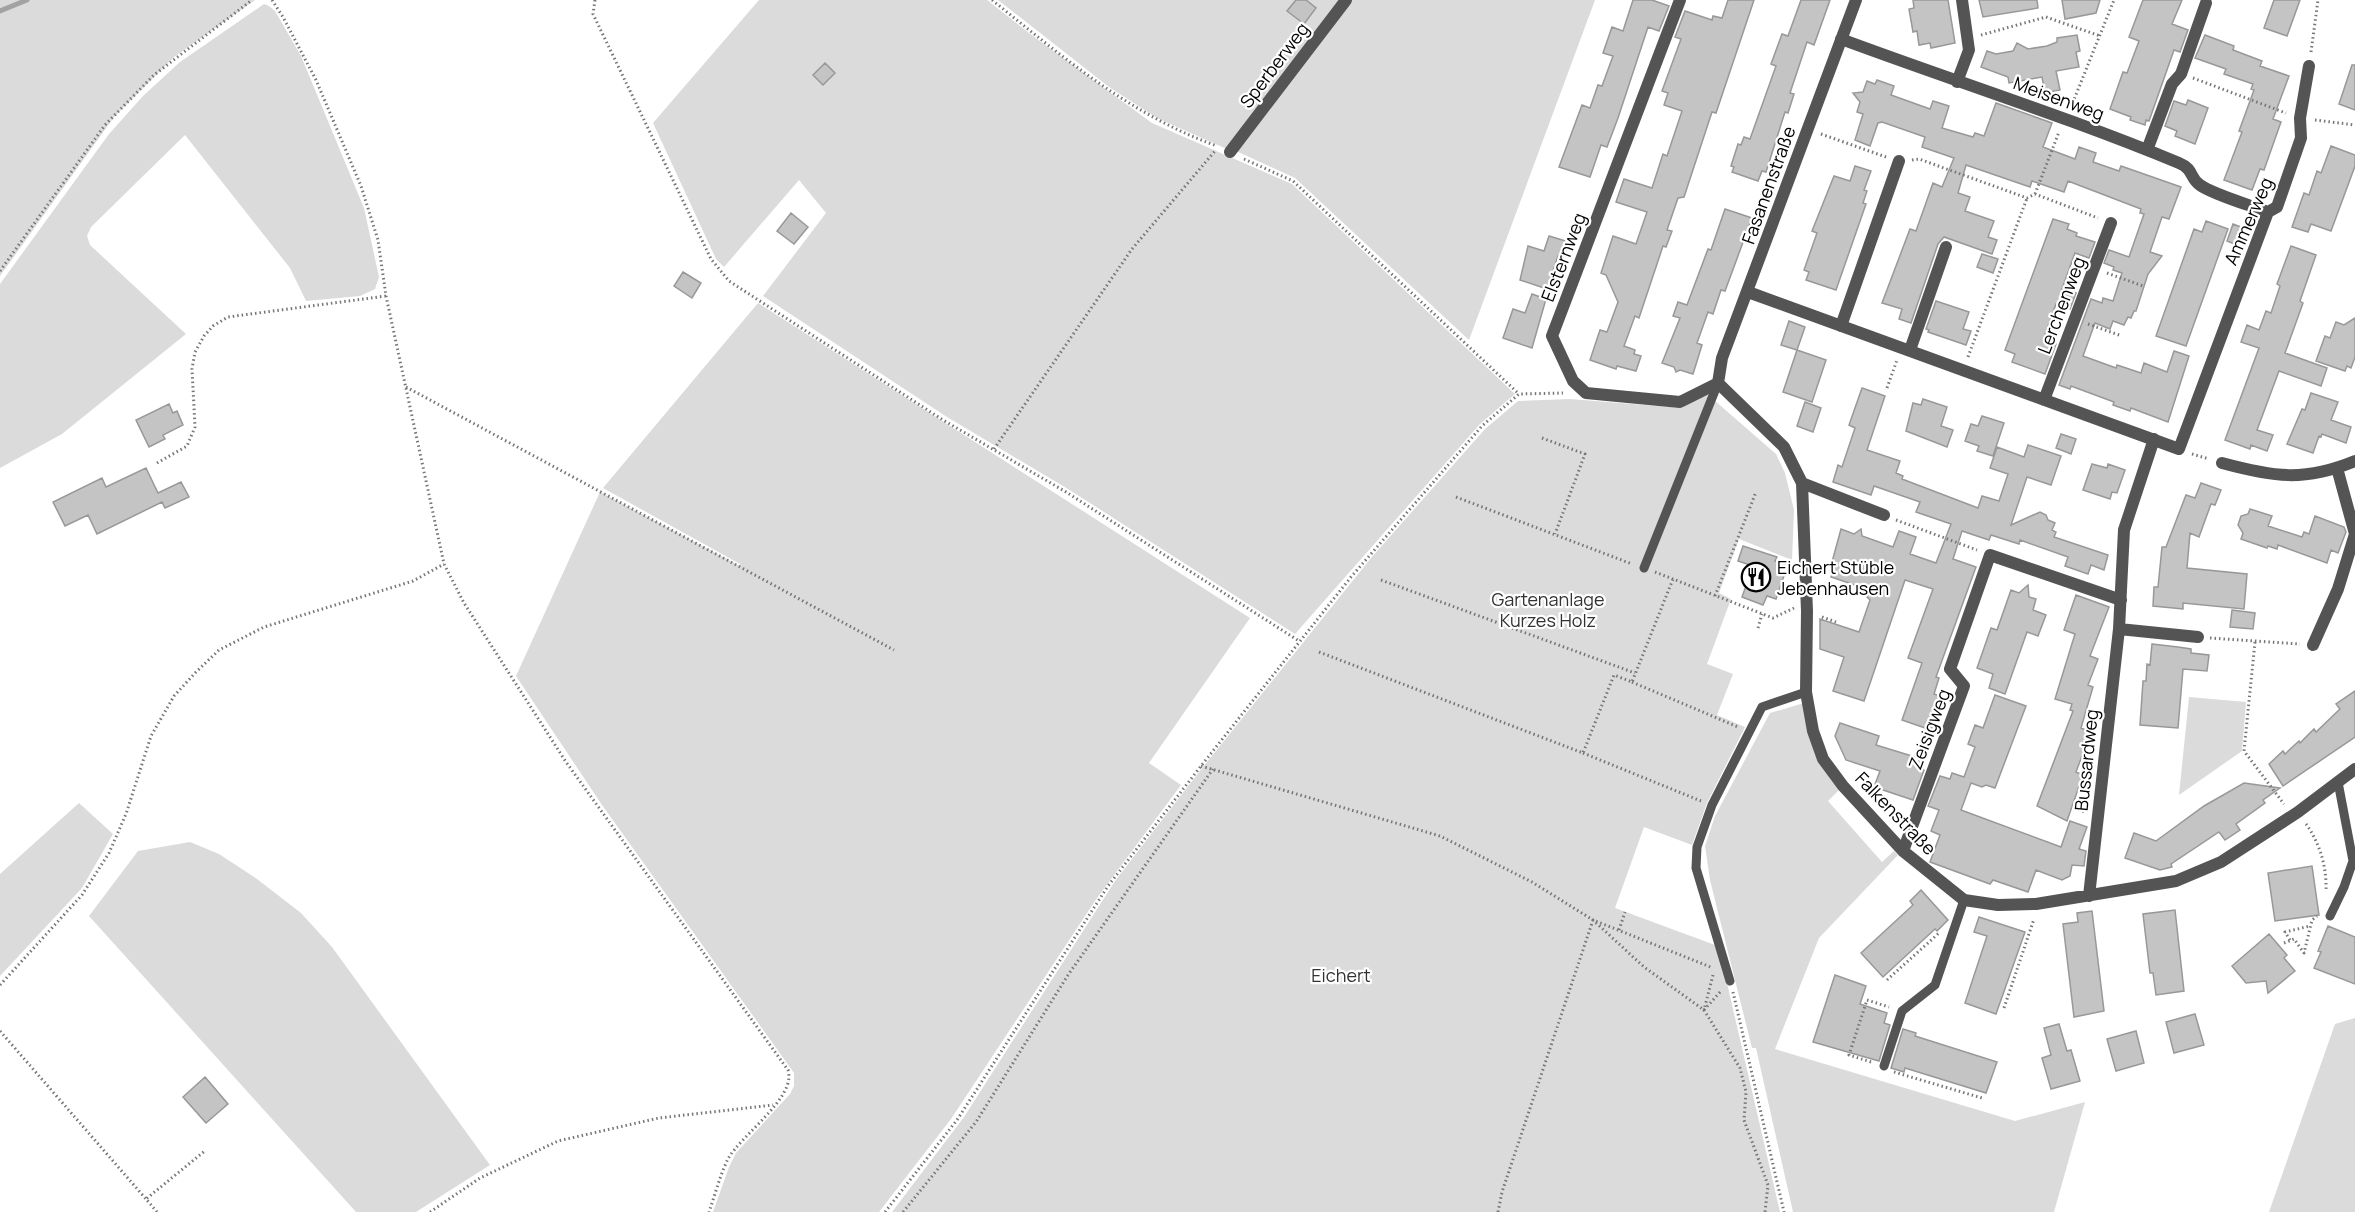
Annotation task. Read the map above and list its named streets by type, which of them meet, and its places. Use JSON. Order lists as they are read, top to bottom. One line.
{"streets":{"street":["Sperberweg","Meisenweg","Fasanenstraße","Ammerweg","Elsternweg","Lerchenweg","Zeisigweg","Bussardweg","Falkenstraße"]},"crossings":[["Meisenweg","Fasanenstraße"],["Meisenweg","Ammerweg"],["Fasanenstraße","Falkenstraße"],["Zeisigweg","Falkenstraße"]],"parks":["Gartenanlage Kurzes Holz","Eichert"],"places":{"restaurant":["Eichert Stüble Jebenhausen"]}}
